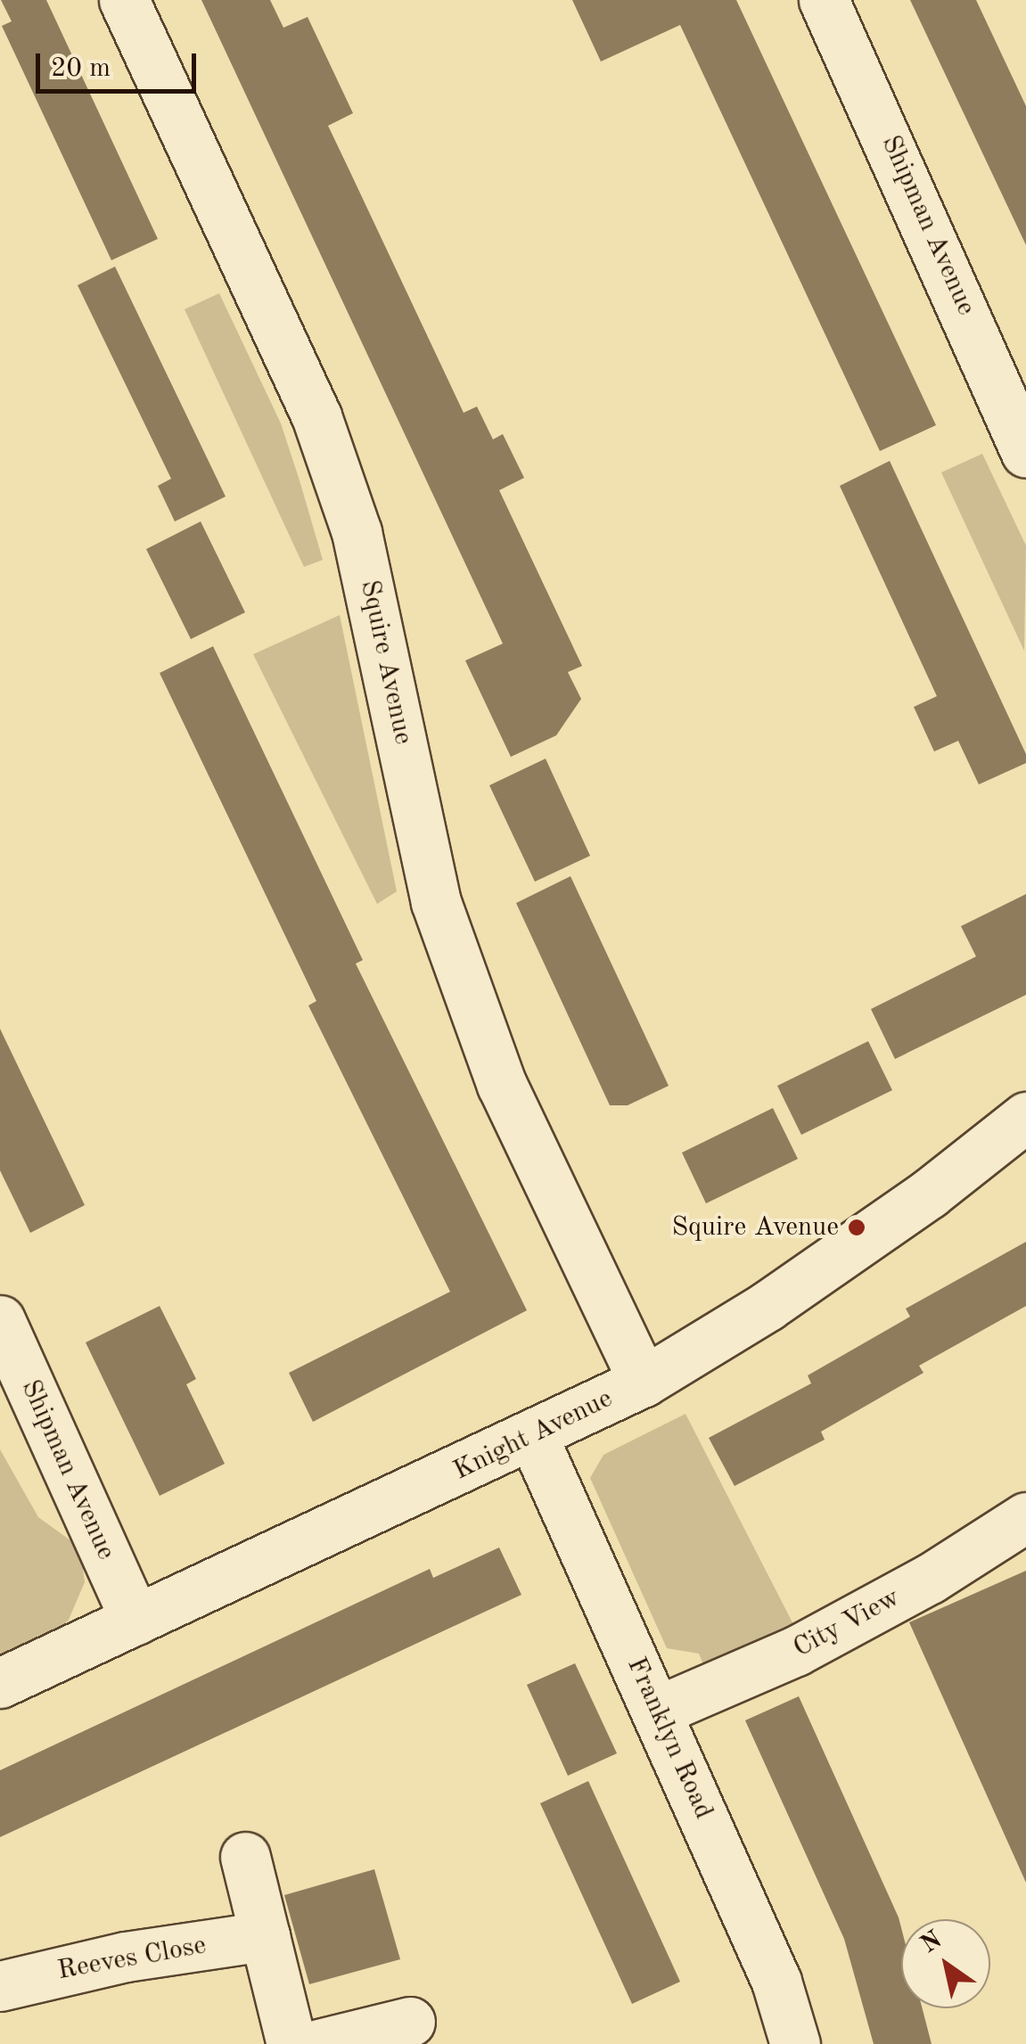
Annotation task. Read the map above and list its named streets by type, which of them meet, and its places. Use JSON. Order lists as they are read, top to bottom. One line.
{"streets":{"street":["Shipman Avenue","Squire Avenue","Knight Avenue","City View","Franklyn Road","Reeves Close"]},"crossings":[["Shipman Avenue","Knight Avenue"],["Squire Avenue","Knight Avenue"],["Knight Avenue","Franklyn Road"],["City View","Franklyn Road"]],"places":["Squire Avenue"],"scale_bar":"20 m","north":"top left"}
